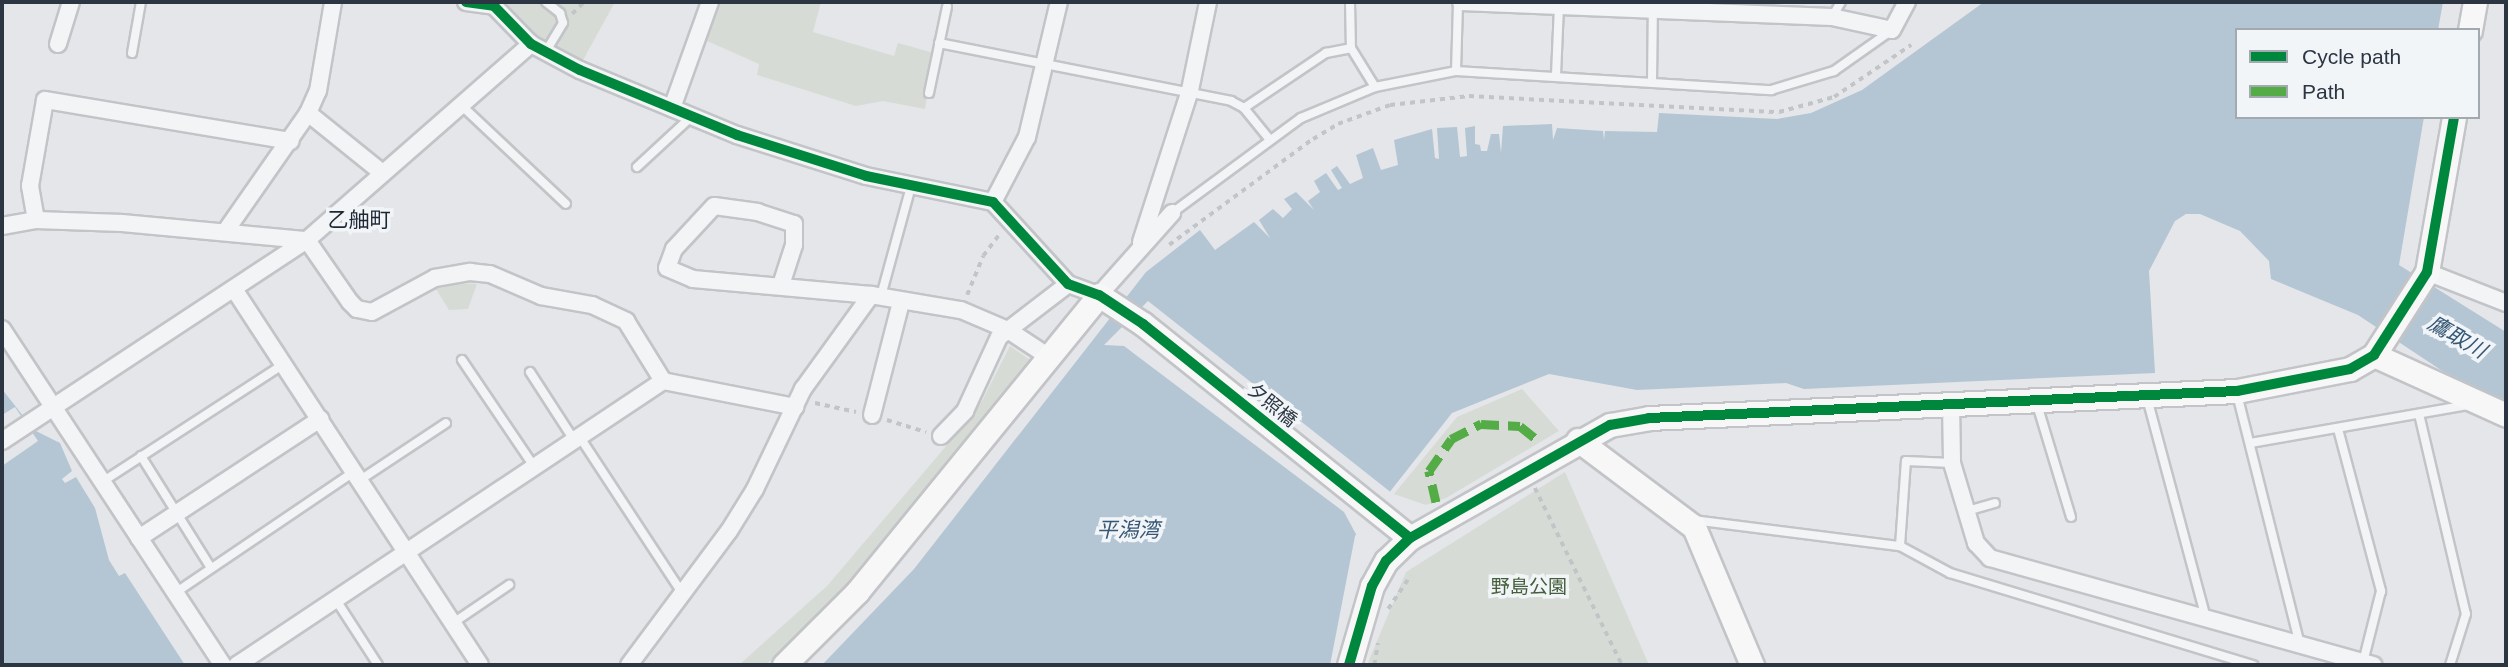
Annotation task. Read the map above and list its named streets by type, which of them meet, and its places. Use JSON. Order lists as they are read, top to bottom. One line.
{"streets":{"street":["夕照橋"]},"districts":["乙舳町"],"water":["鷹取川","平潟湾"],"parks":["野島公園"],"legend":["Cycle path","Path"]}
